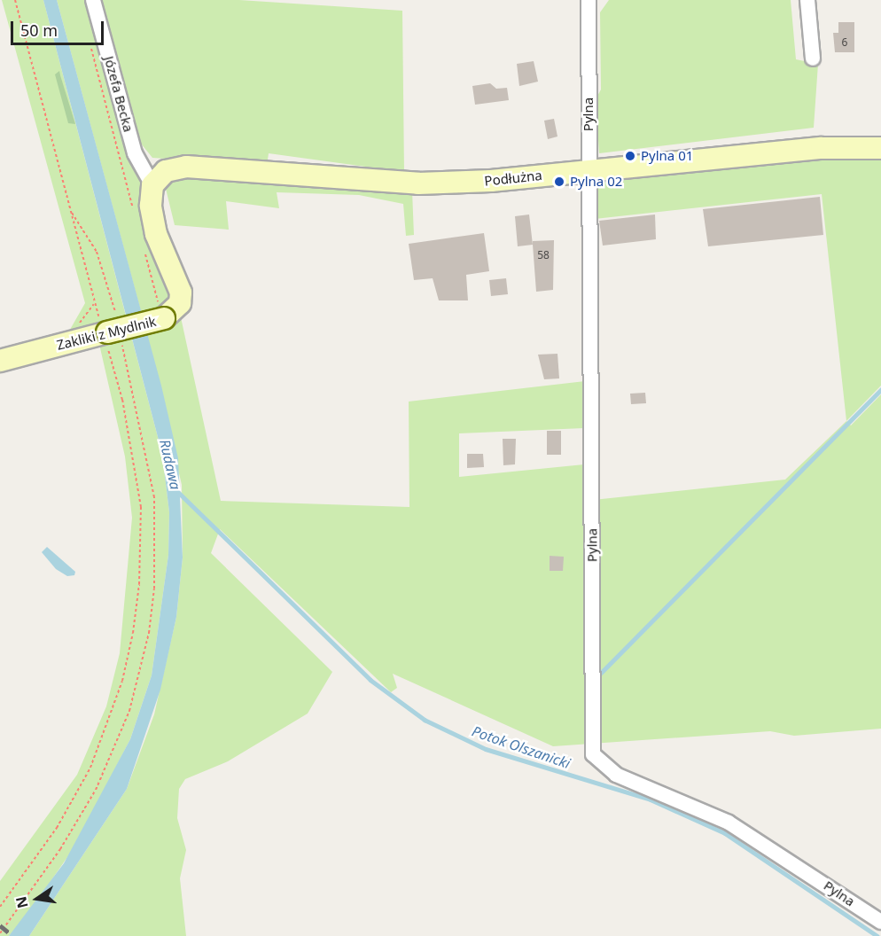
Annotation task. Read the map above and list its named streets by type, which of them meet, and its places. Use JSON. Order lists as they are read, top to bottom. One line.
{"streets":{"street":["Józefa Becka","Pylna","Podłużna","Zakliki z Mydlnik"]},"crossings":[["Józefa Becka","Podłużna"],["Józefa Becka","Zakliki z Mydlnik"],["Pylna","Podłużna"],["Podłużna","Zakliki z Mydlnik"]],"water":["Rudawa","Potok Olszanicki"],"places":["Pylna 01","Pylna 02"],"house_numbers":["6","58"],"scale_bar":"50 m","north":"left"}
